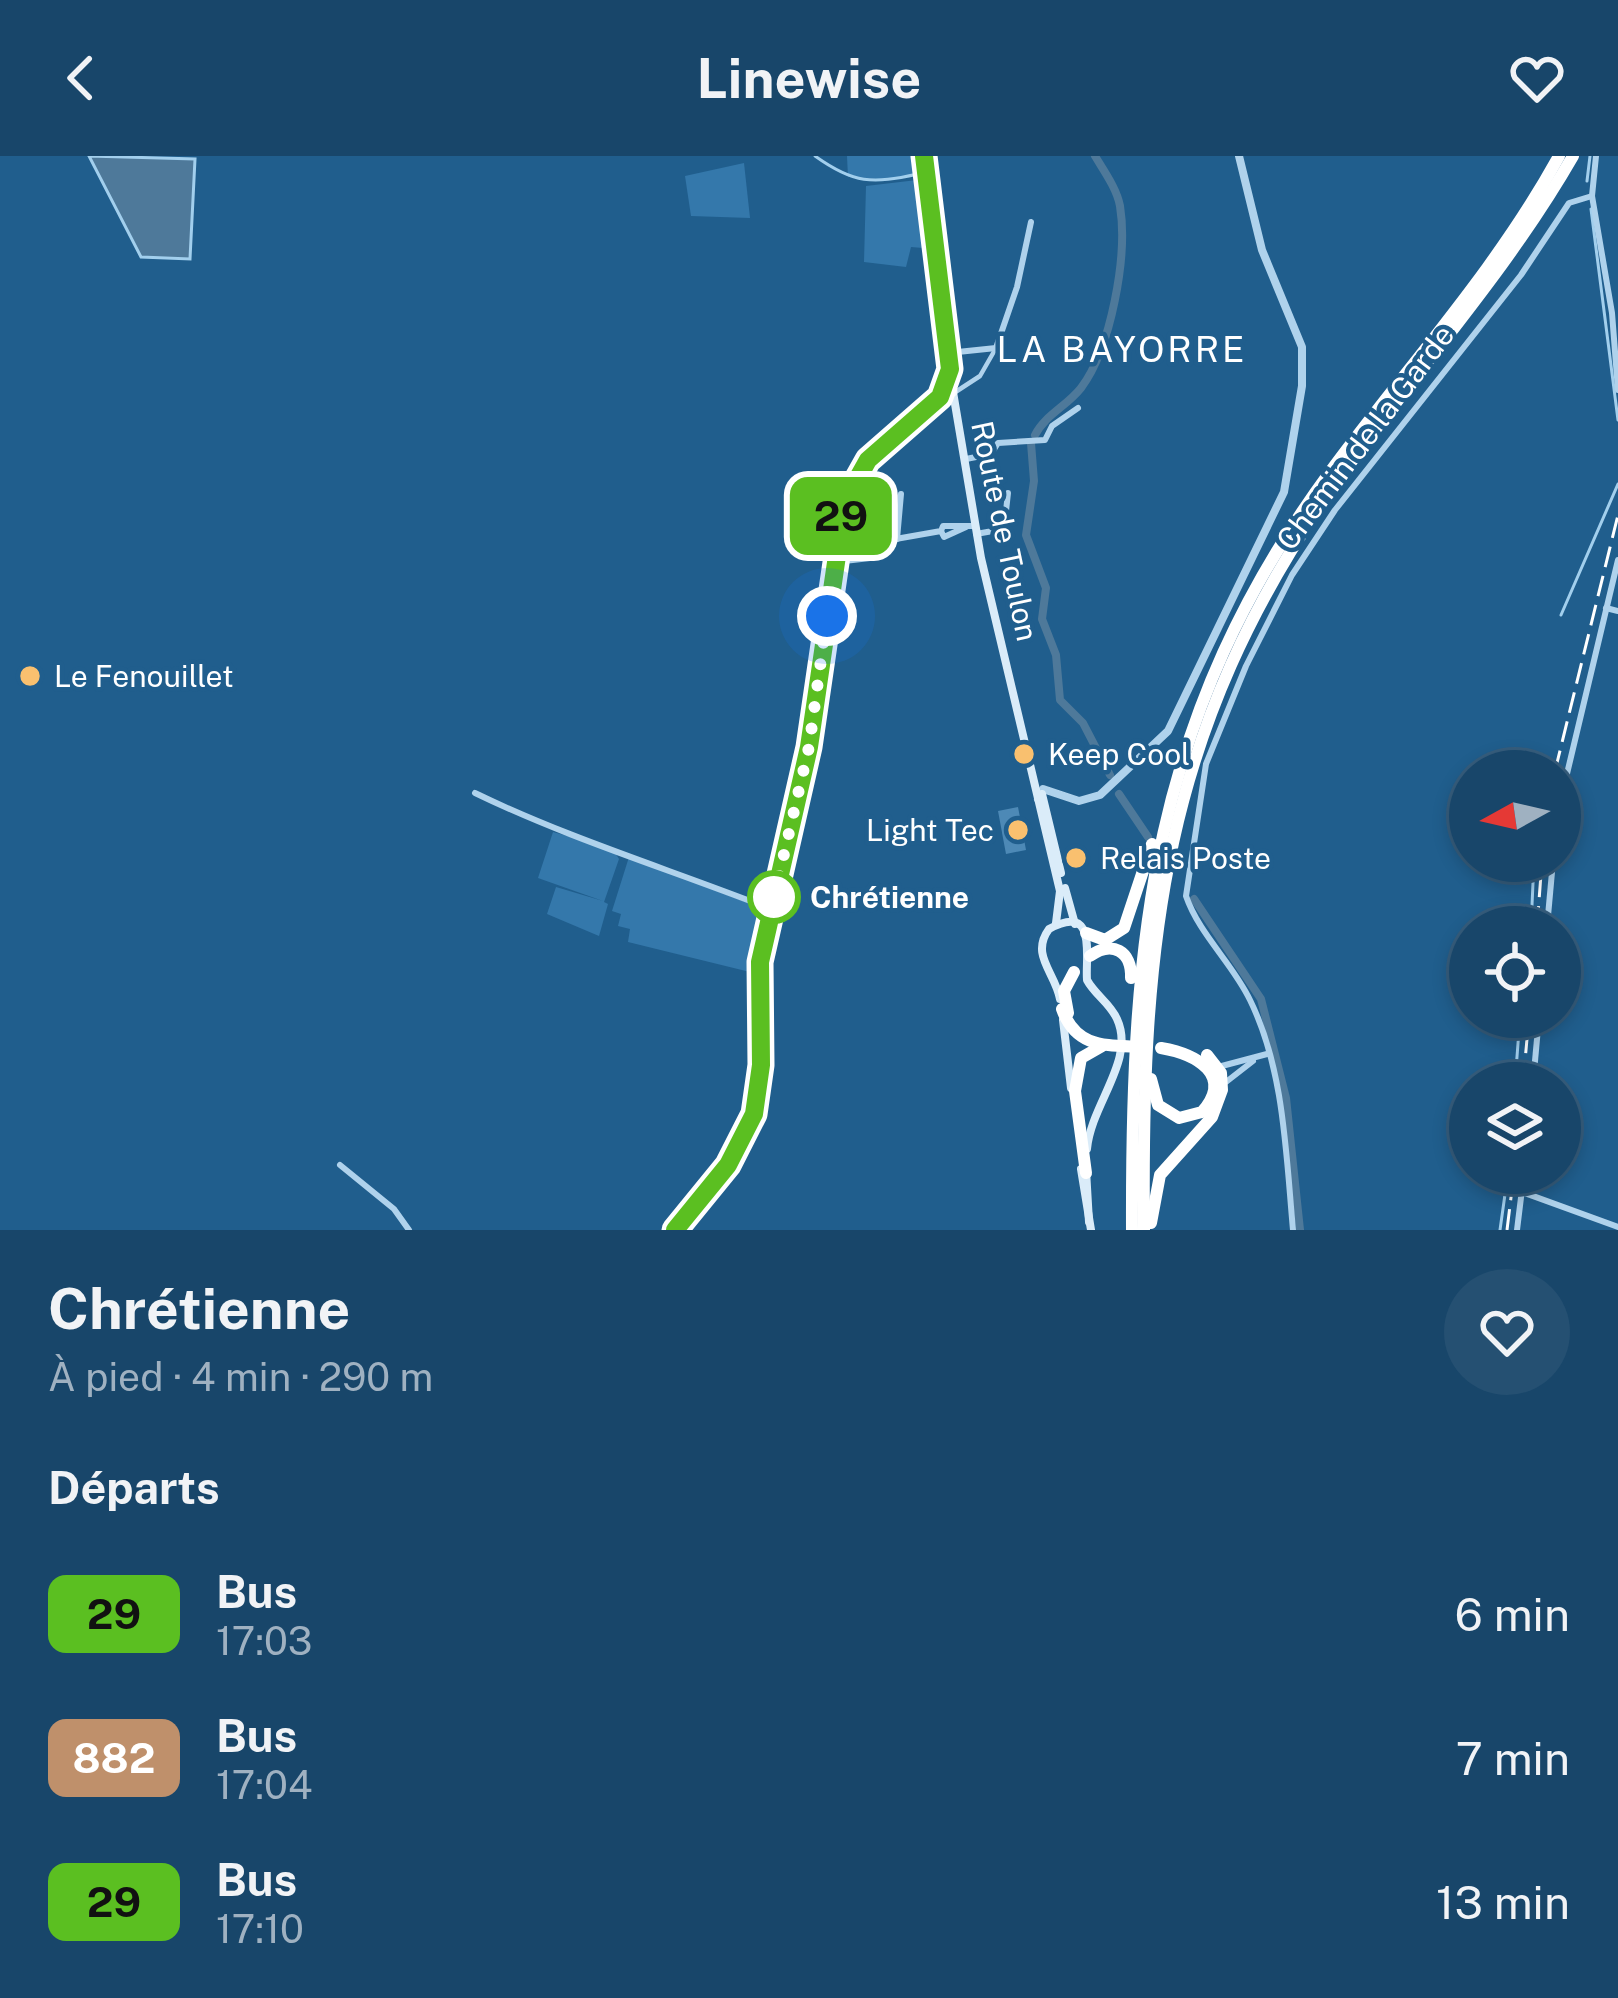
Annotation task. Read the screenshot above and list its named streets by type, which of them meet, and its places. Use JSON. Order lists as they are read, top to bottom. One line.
{"streets":{"main road":["Route de Toulon"],"street":["Chemin de la Garde"]},"districts":["LA BAYORRE"],"places":["Le Fenouillet","Keep Cool","Light Tec","Relais Poste","Chrétienne"],"lines":["bus line 29"],"north":"left","page":{"header":"Linewise","on_map":"29","heading":[["Chrétienne","À pied · 4 min · 290 m"],"Départs"],"list":[{"mark":"29","name":"Bus","note":"17:03","value":"6 min"},{"mark":"882","name":"Bus","note":"17:04","value":"7 min"},{"mark":"29","name":"Bus","note":"17:10","value":"13 min"}]}}
